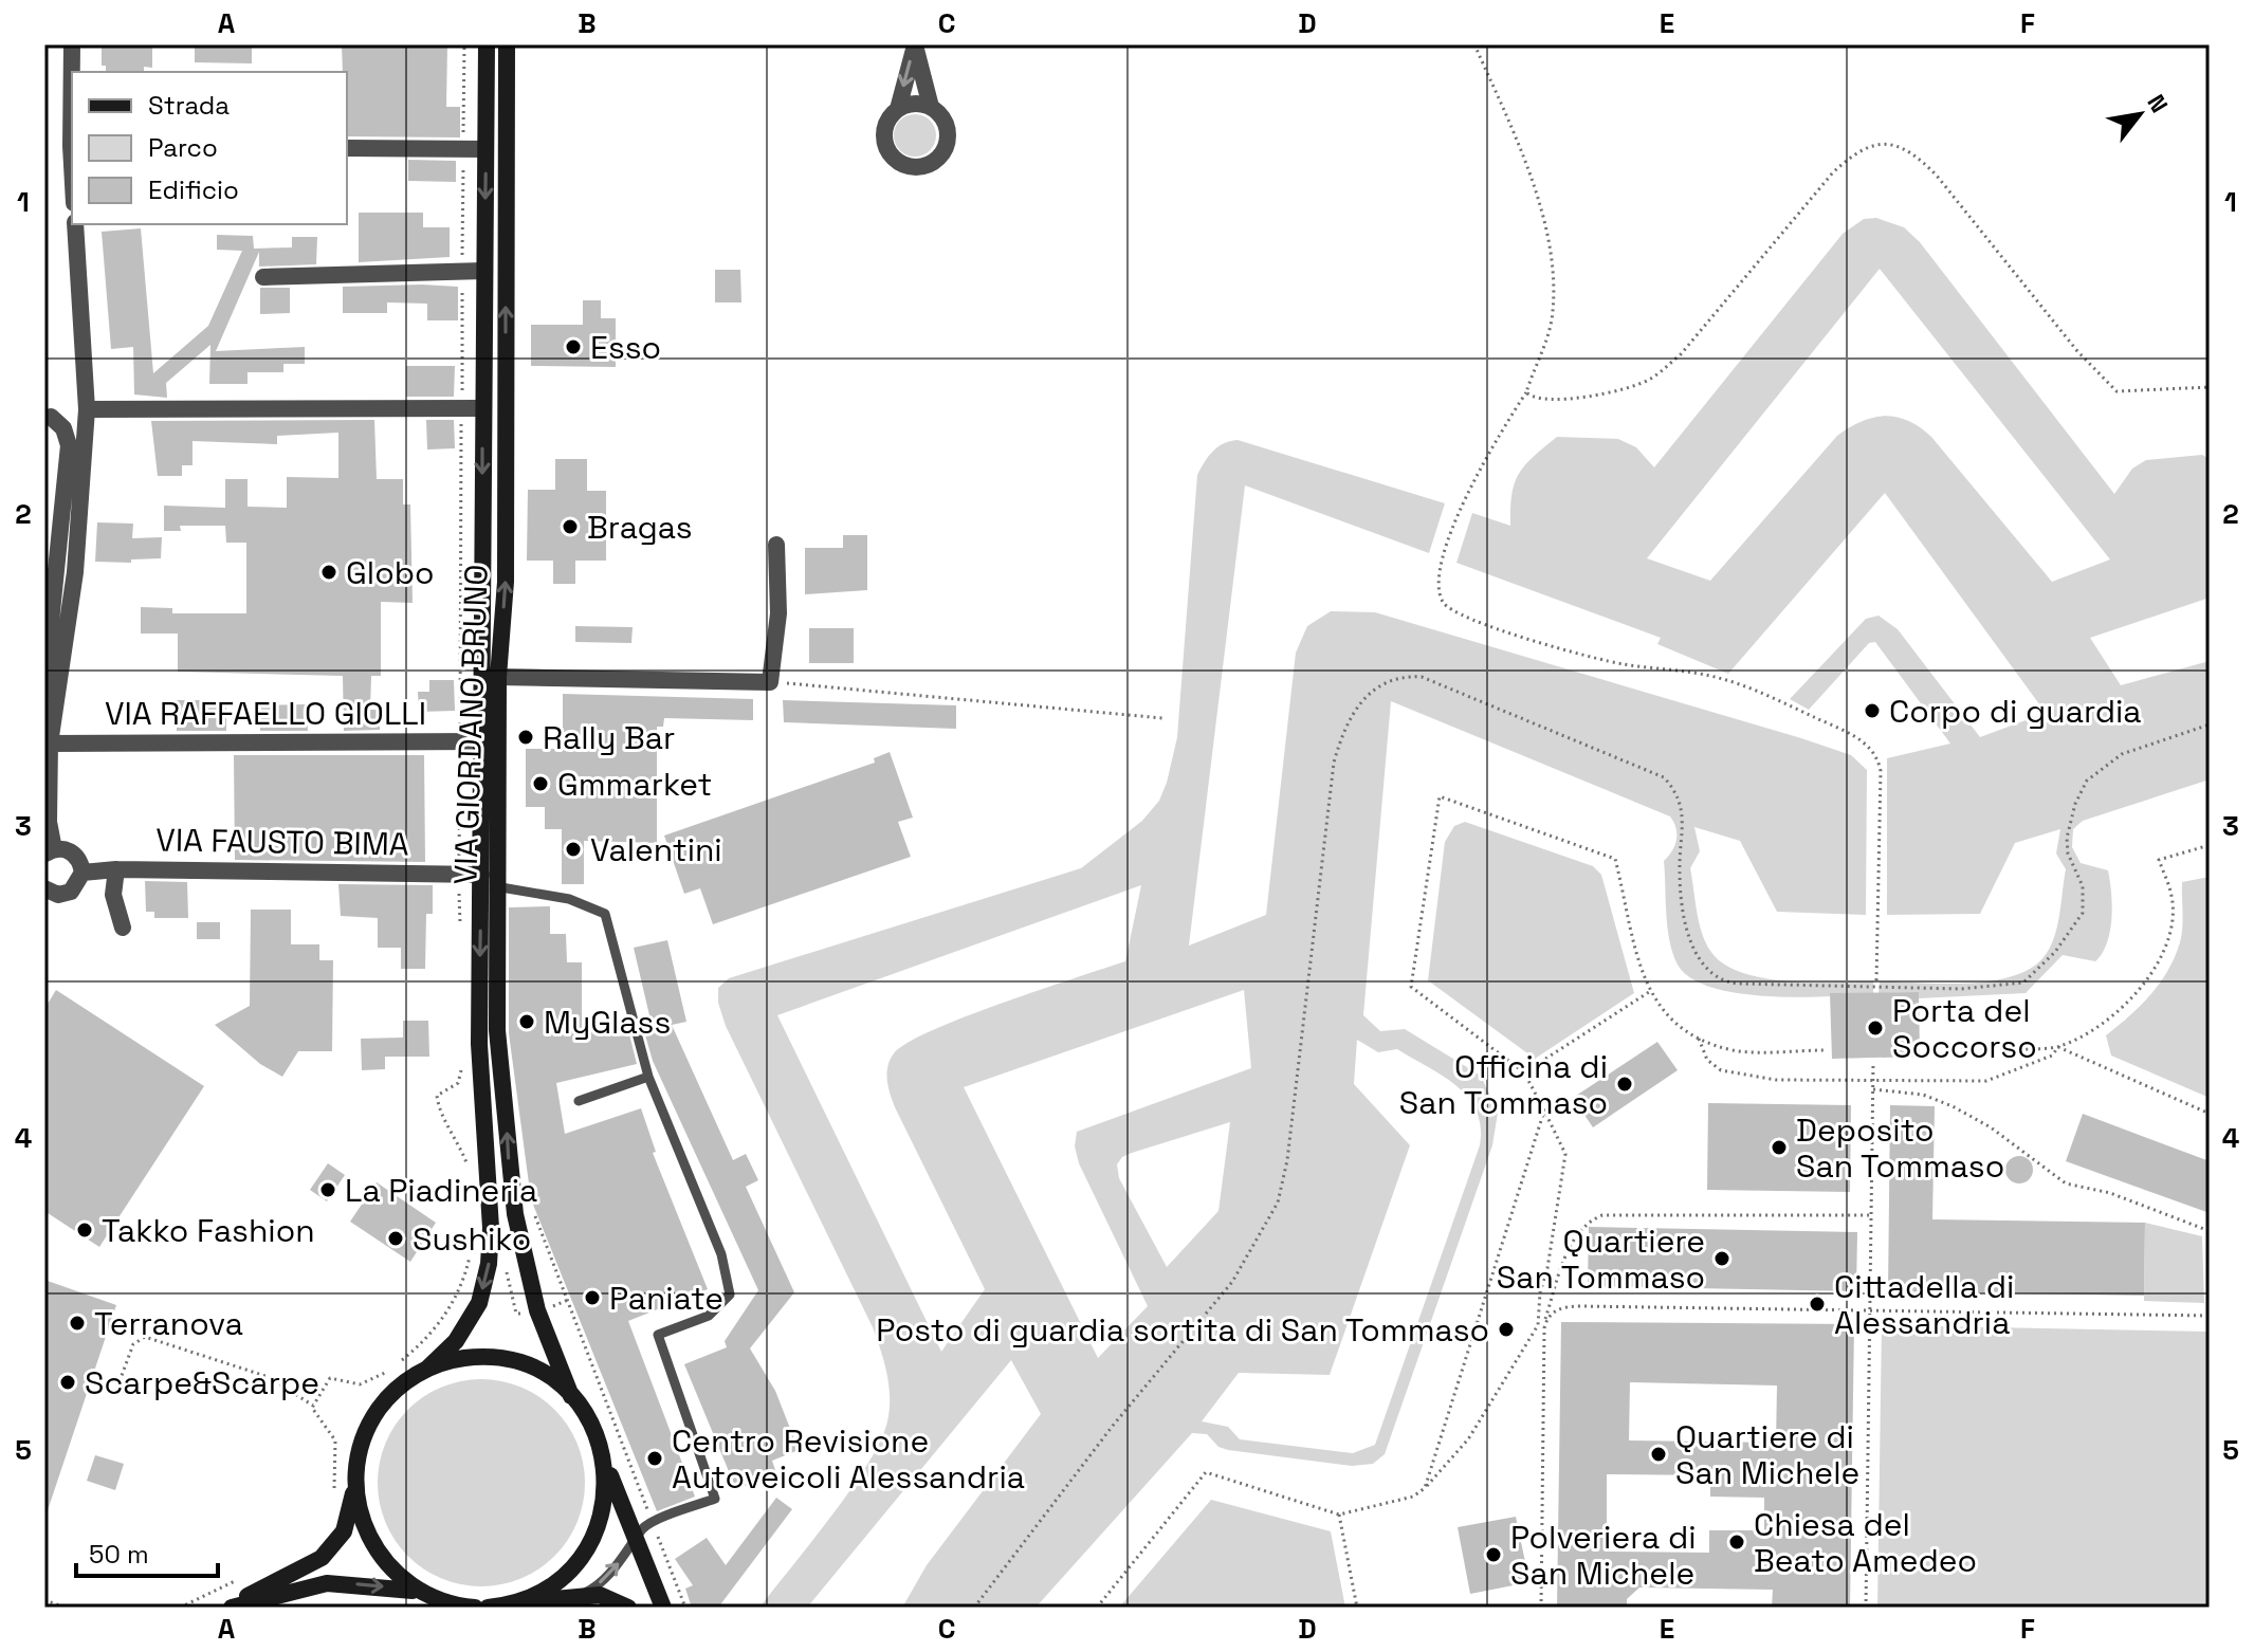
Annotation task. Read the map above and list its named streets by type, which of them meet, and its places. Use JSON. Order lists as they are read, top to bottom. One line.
{"streets":{"main road":["VIA GIORDANO BRUNO"],"street":["VIA RAFFAELLO GIOLLI","VIA FAUSTO BIMA"]},"crossings":[["VIA RAFFAELLO GIOLLI","VIA GIORDANO BRUNO"],["VIA GIORDANO BRUNO","VIA FAUSTO BIMA"]],"places":["Esso","Bragas","Globo","Corpo di guardia","Rally Bar","Gmmarket","Valentini","MyGlass","Porta del Soccorso","Officina di San Tommaso","Deposito San Tommaso","La Piadineria","Takko Fashion","Sushiko","Quartiere San Tommaso","Paniate","Cittadella di Alessandria","Terranova","Posto di guardia sortita di San Tommaso","Scarpe&Scarpe","Quartiere di San Michele","Centro Revisione Autoveicoli Alessandria","Chiesa del Beato Amedeo","Polveriera di San Michele"],"legend":["Strada","Parco","Edificio"],"scale_bar":"50 m","north":"top right","grid":{"columns":["A","B","C","D","E","F"],"rows":["1","2","3","4","5"]}}
